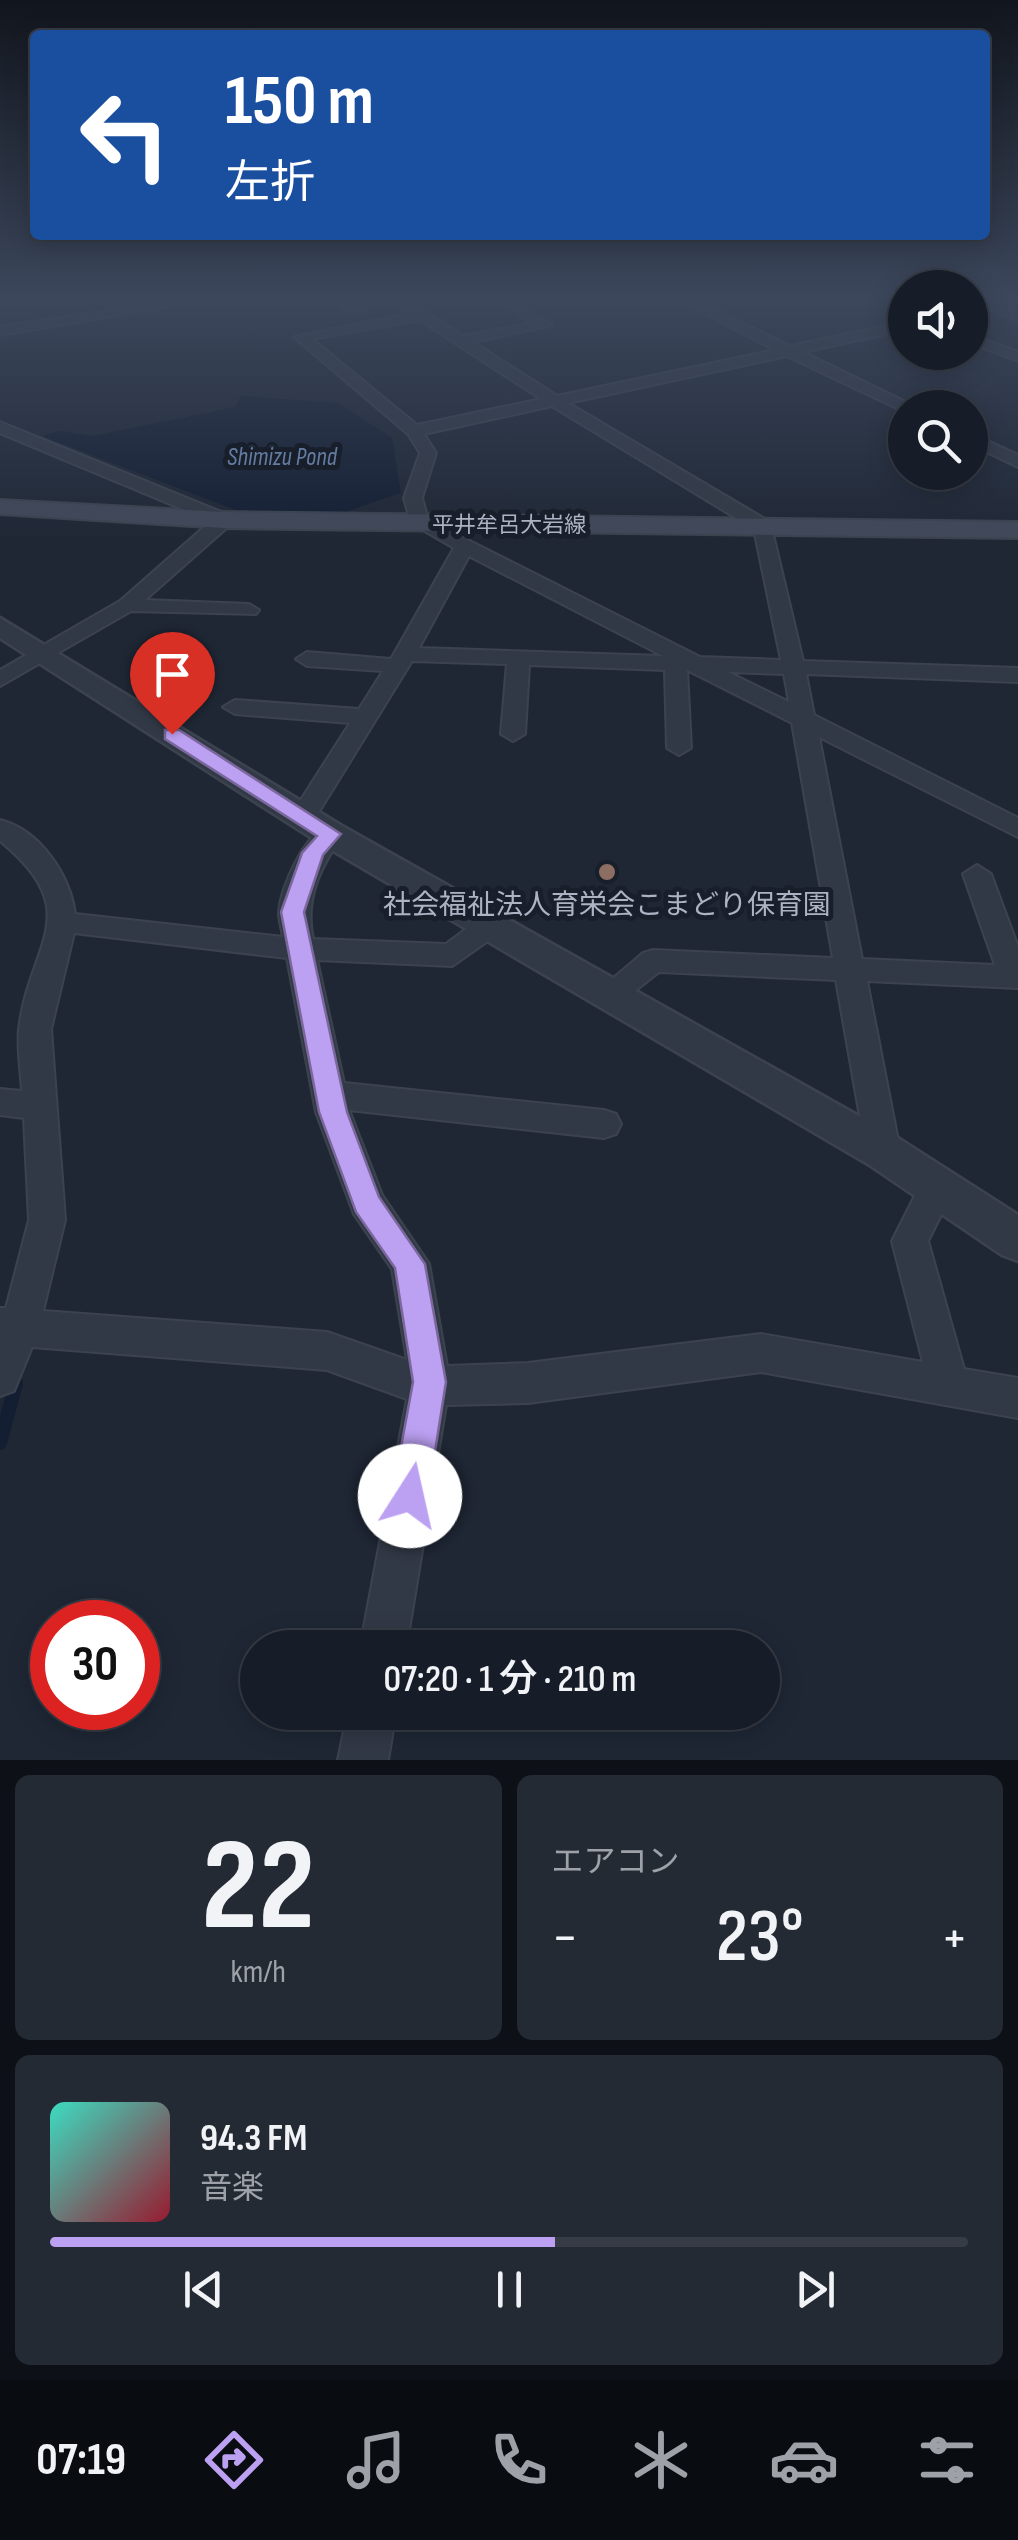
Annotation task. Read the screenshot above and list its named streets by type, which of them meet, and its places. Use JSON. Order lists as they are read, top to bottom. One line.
{"streets":{"main road":["平井牟呂大岩線"]},"water":["Shimizu Pond"],"places":["社会福祉法人育栄会こまどり保育園"],"page":{"turn":["150 m","左折"],"limit":"30","trip":"07:20 · 1 分 · 210 m","tile":[["22","km/h"],"エアコン"],"heat":["−","23°","+"],"song":["94.3 FM","音楽"],"tabs":"07:19"}}
